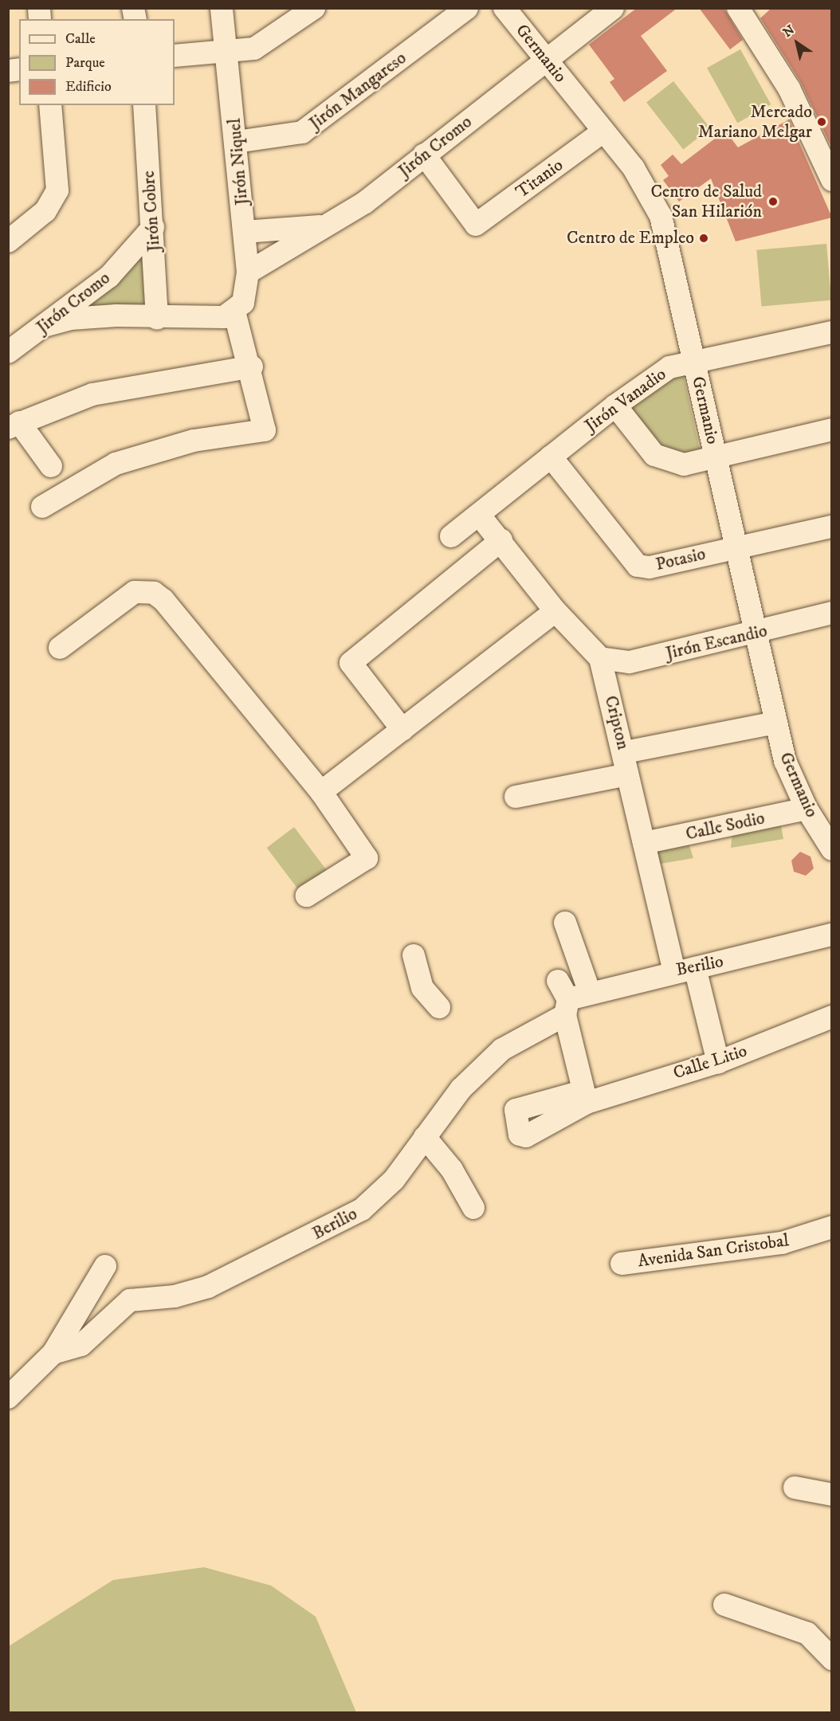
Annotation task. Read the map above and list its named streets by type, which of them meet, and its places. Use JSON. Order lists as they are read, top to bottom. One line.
{"streets":{"street":["Germanio","Jirón Mangareso","Jirón Cromo","Jirón Niquel","Titanio","Jirón Cobre","Jirón Vanadio","Potasio","Jirón Escandio","Cripton","Calle Sodio","Berilio","Calle Litio","Avenida San Cristobal"]},"crossings":[["Germanio","Jirón Cromo"],["Germanio","Titanio"],["Germanio","Jirón Vanadio"],["Germanio","Potasio"],["Germanio","Jirón Escandio"],["Germanio","Calle Sodio"],["Jirón Mangareso","Jirón Niquel"],["Jirón Cromo","Jirón Niquel"],["Jirón Cromo","Titanio"],["Jirón Cromo","Jirón Cobre"],["Jirón Vanadio","Potasio"],["Jirón Vanadio","Cripton"],["Jirón Escandio","Cripton"],["Cripton","Calle Sodio"],["Cripton","Berilio"],["Cripton","Calle Litio"],["Berilio","Calle Litio"]],"places":["Mercado Mariano Melgar","Centro de Salud San Hilarión","Centro de Empleo"],"legend":["Calle","Parque","Edificio"],"north":"top left"}
